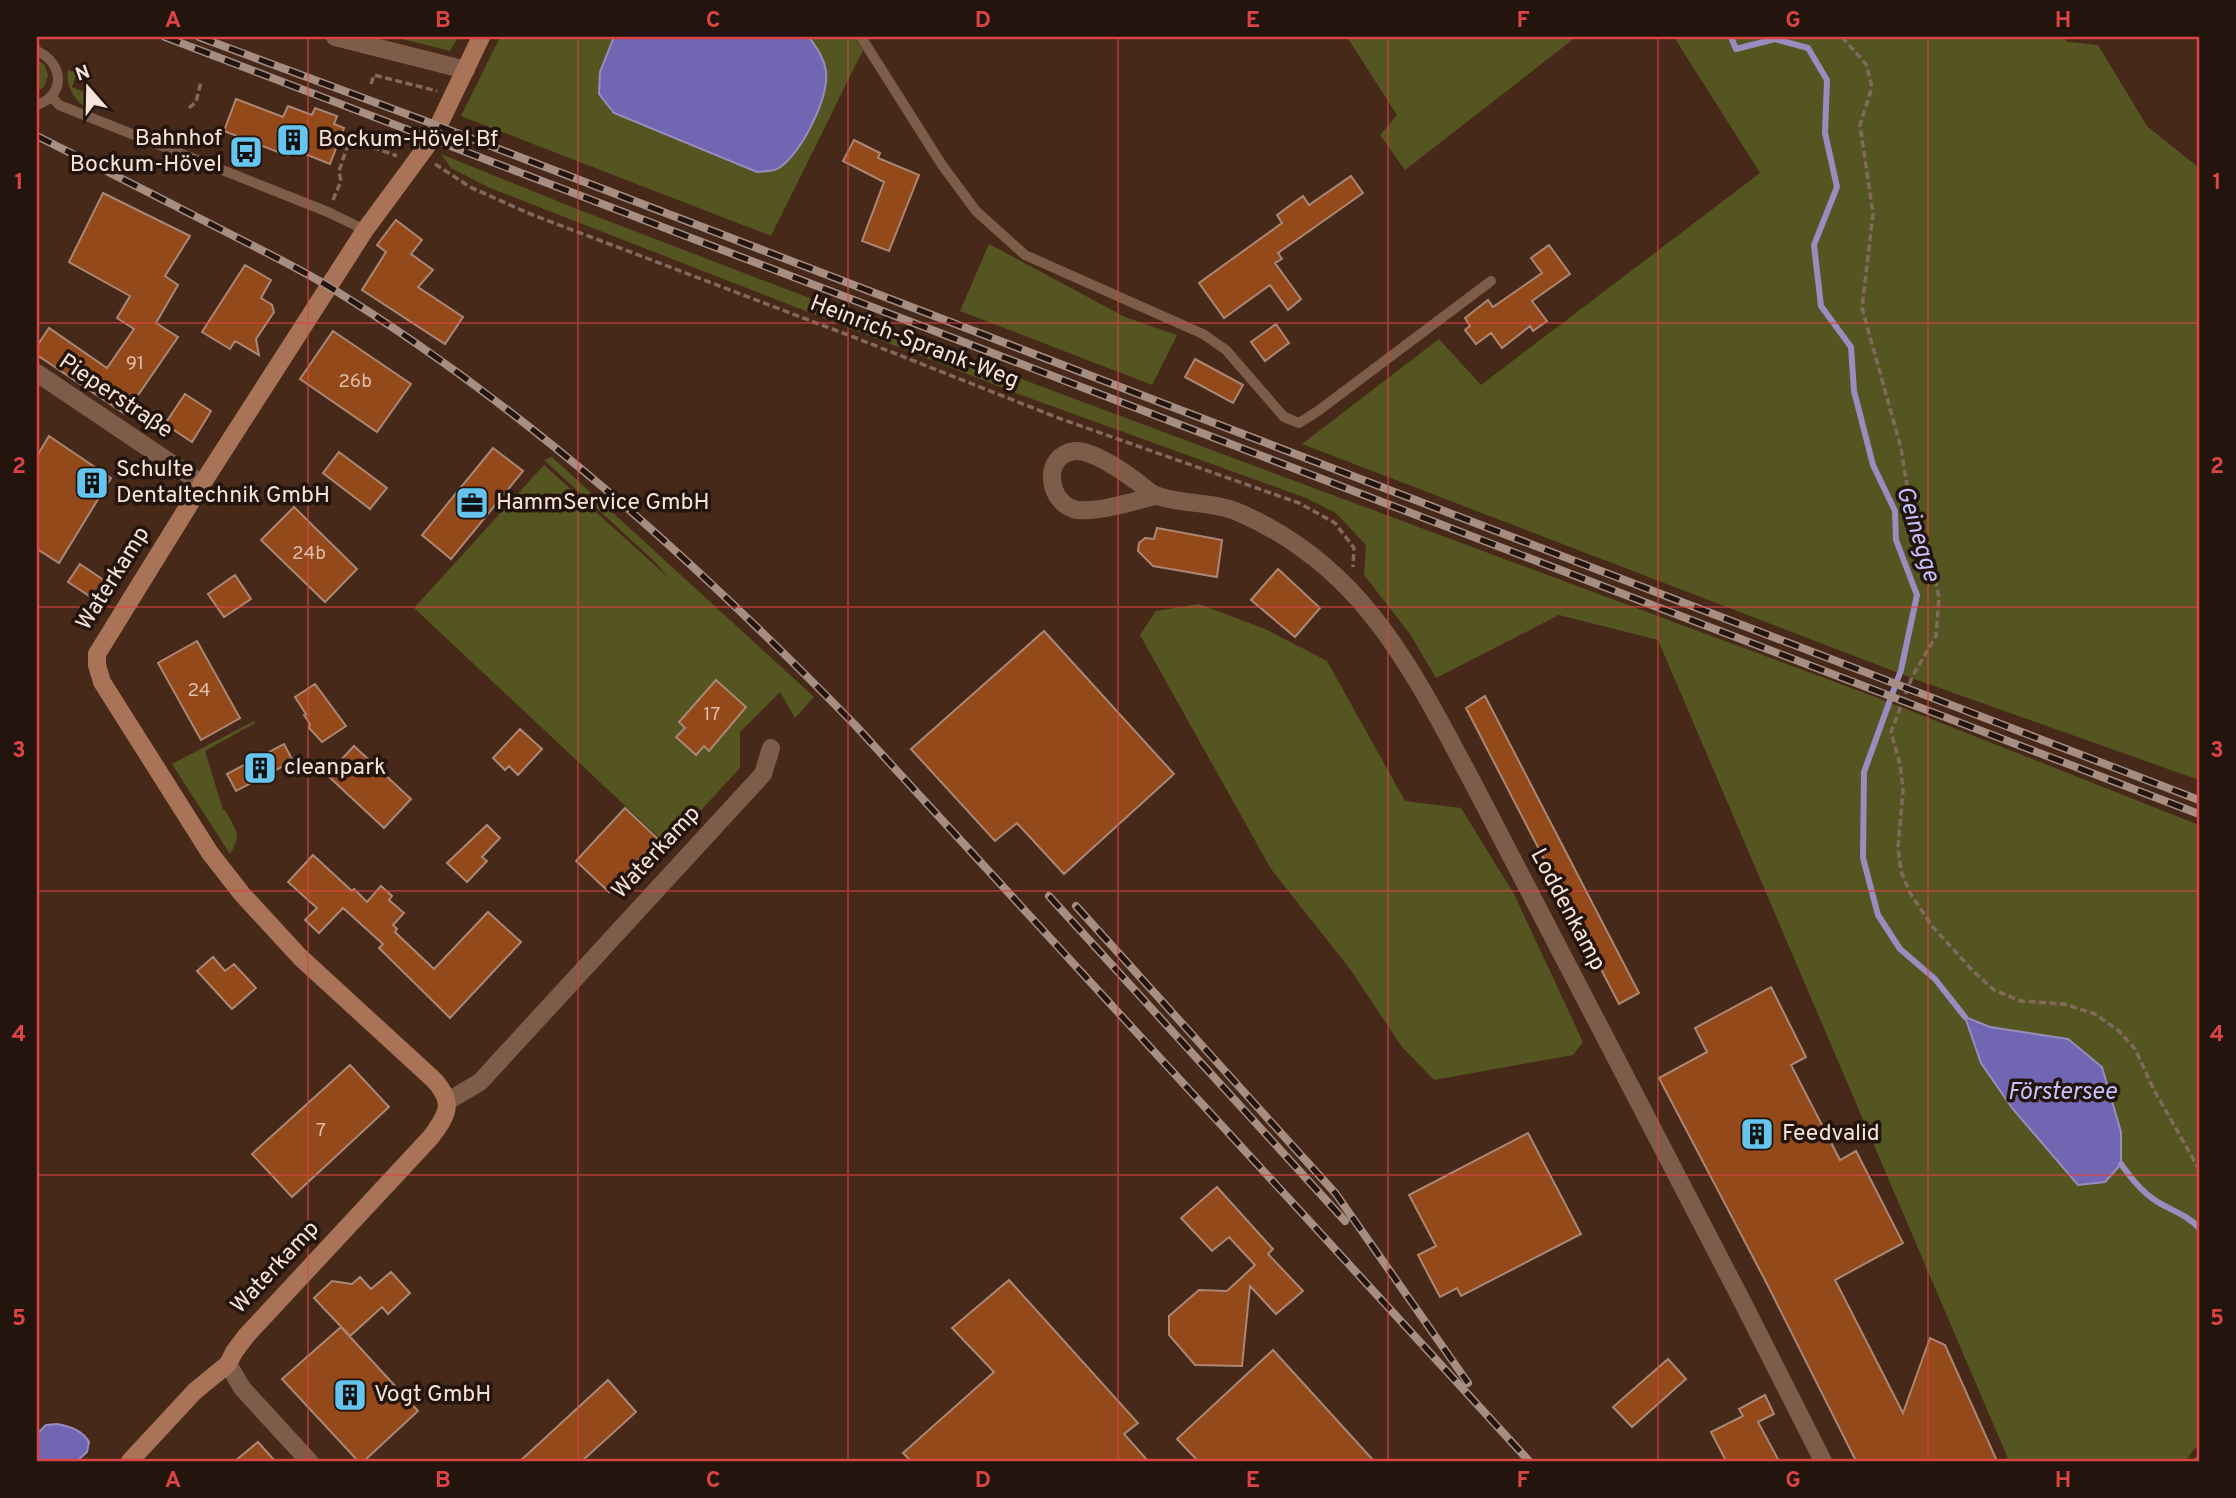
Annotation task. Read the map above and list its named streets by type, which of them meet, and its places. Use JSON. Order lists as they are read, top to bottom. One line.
{"streets":{"street":["Pieperstraße","Waterkamp","Loddenkamp"],"path":["Heinrich-Sprank-Weg"]},"crossings":[["Heinrich-Sprank-Weg","Waterkamp"],["Heinrich-Sprank-Weg","Loddenkamp"],["Pieperstraße","Waterkamp"]],"water":["Geinegge","Förstersee"],"places":{"building":["Bockum-Hövel Bf","Schulte Dentaltechnik GmbH","cleanpark","Feedvalid","Vogt GmbH"],"bus stop":["Bahnhof Bockum-Hövel"],"office":["HammService GmbH"]},"house_numbers":["91","26b","24b","24","17","7"],"north":"top","grid":{"columns":["A","B","C","D","E","F","G","H"],"rows":["1","2","3","4","5"]}}
